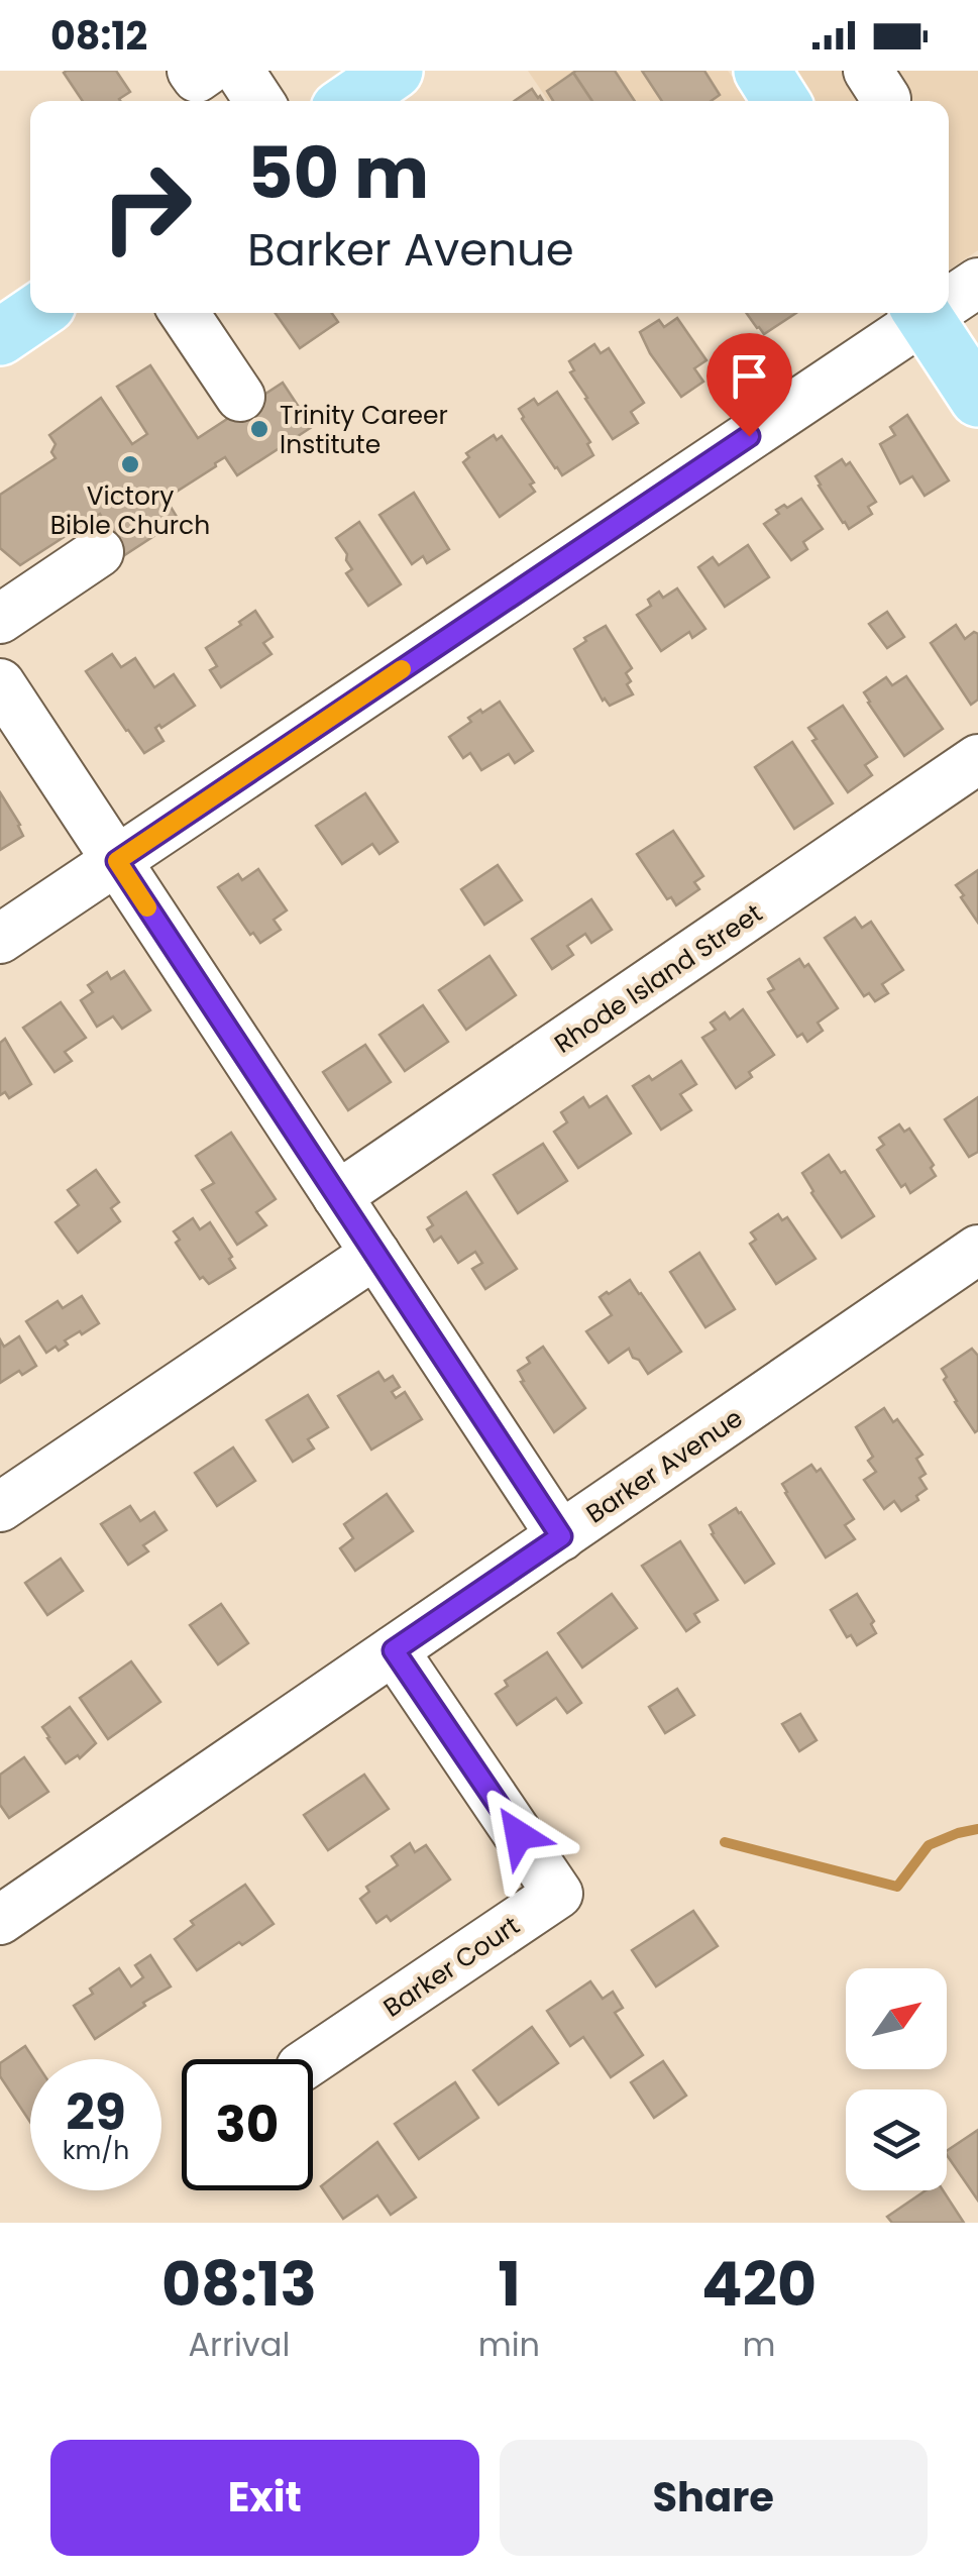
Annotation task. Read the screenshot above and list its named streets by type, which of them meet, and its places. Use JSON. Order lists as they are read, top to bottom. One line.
{"streets":{"street":["Rhode Island Street","Barker Avenue","Barker Court"]},"crossings":[["Barker Avenue","Barker Court"]],"places":["Trinity Career Institute","Victory Bible Church"],"north":"top right","page":{"status":"08:12","turn":["50 m","Barker Avenue"],"speed":"29 km/h","limit":"30","eta":["08:13","Arrival","1","min","420","m"],"buttons":["Exit","Share"]}}
